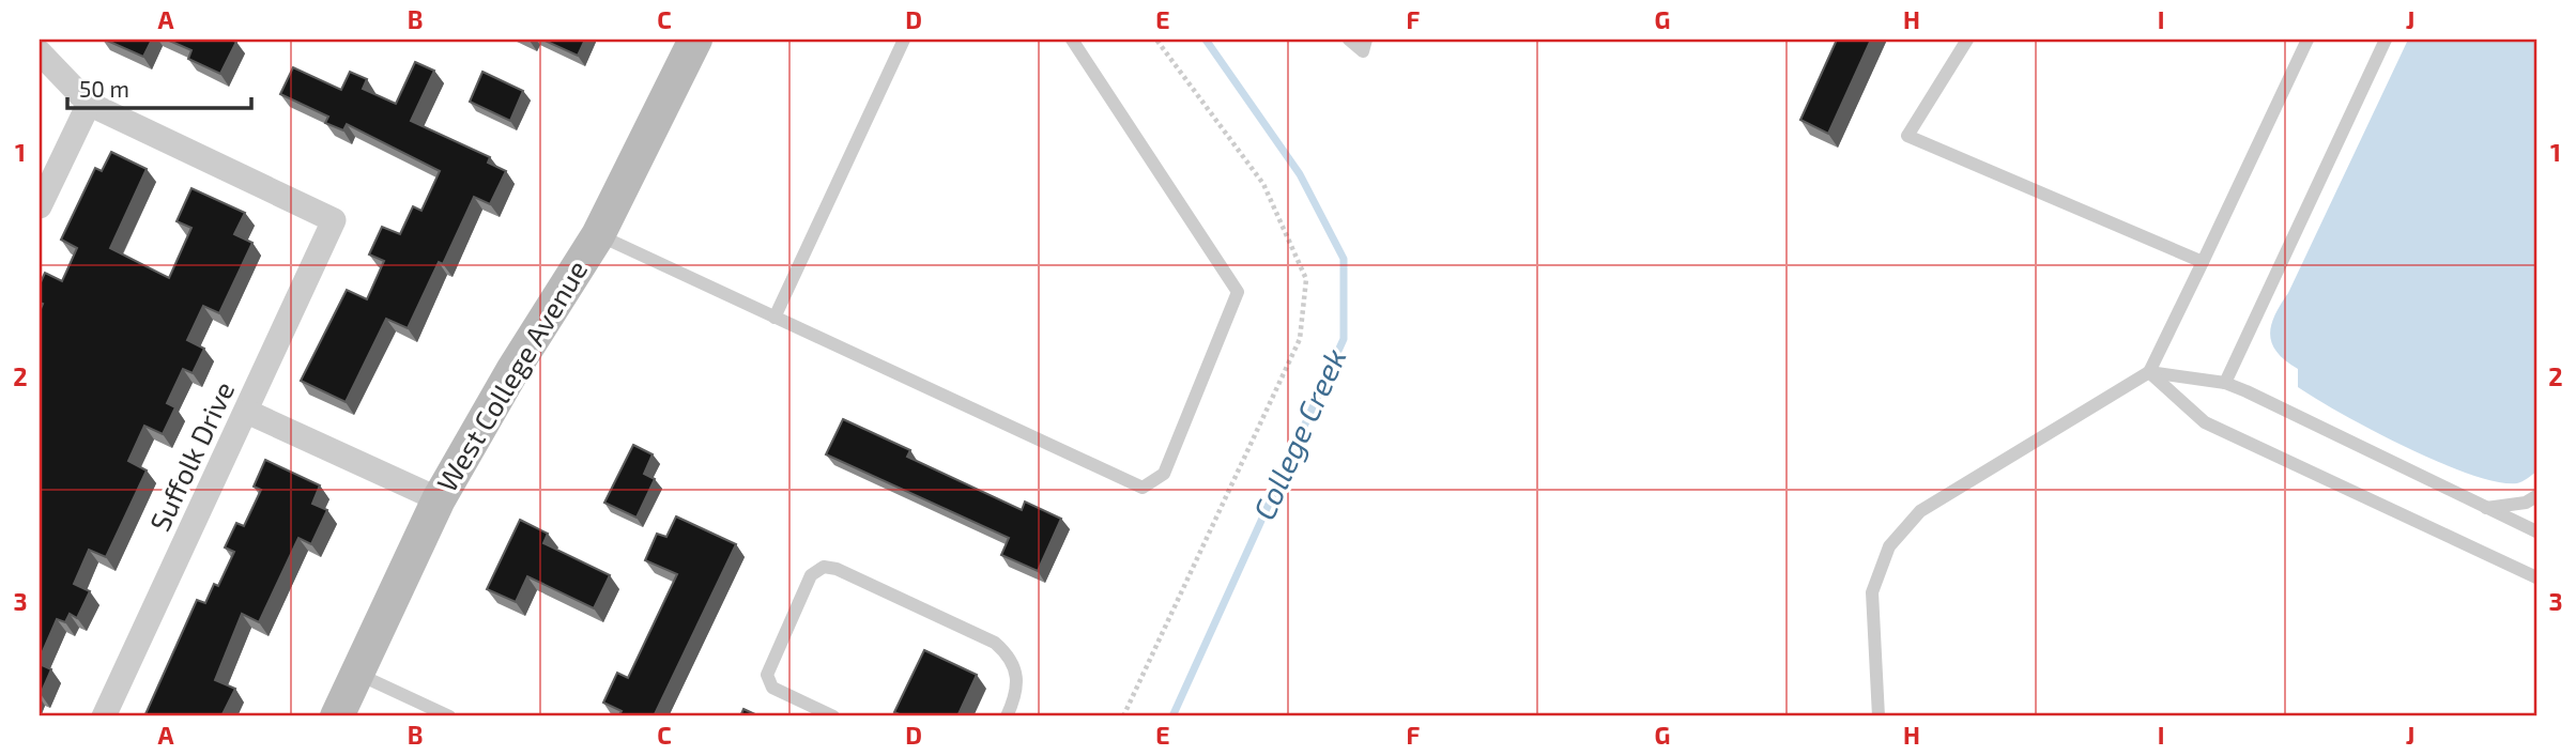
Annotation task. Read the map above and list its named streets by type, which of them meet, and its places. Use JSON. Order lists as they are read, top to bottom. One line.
{"streets":{"main road":["West College Avenue"],"street":["Suffolk Drive"]},"water":["College Creek"],"scale_bar":"50 m","grid":{"columns":["A","B","C","D","E","F","G","H","I","J"],"rows":["1","2","3"]}}
